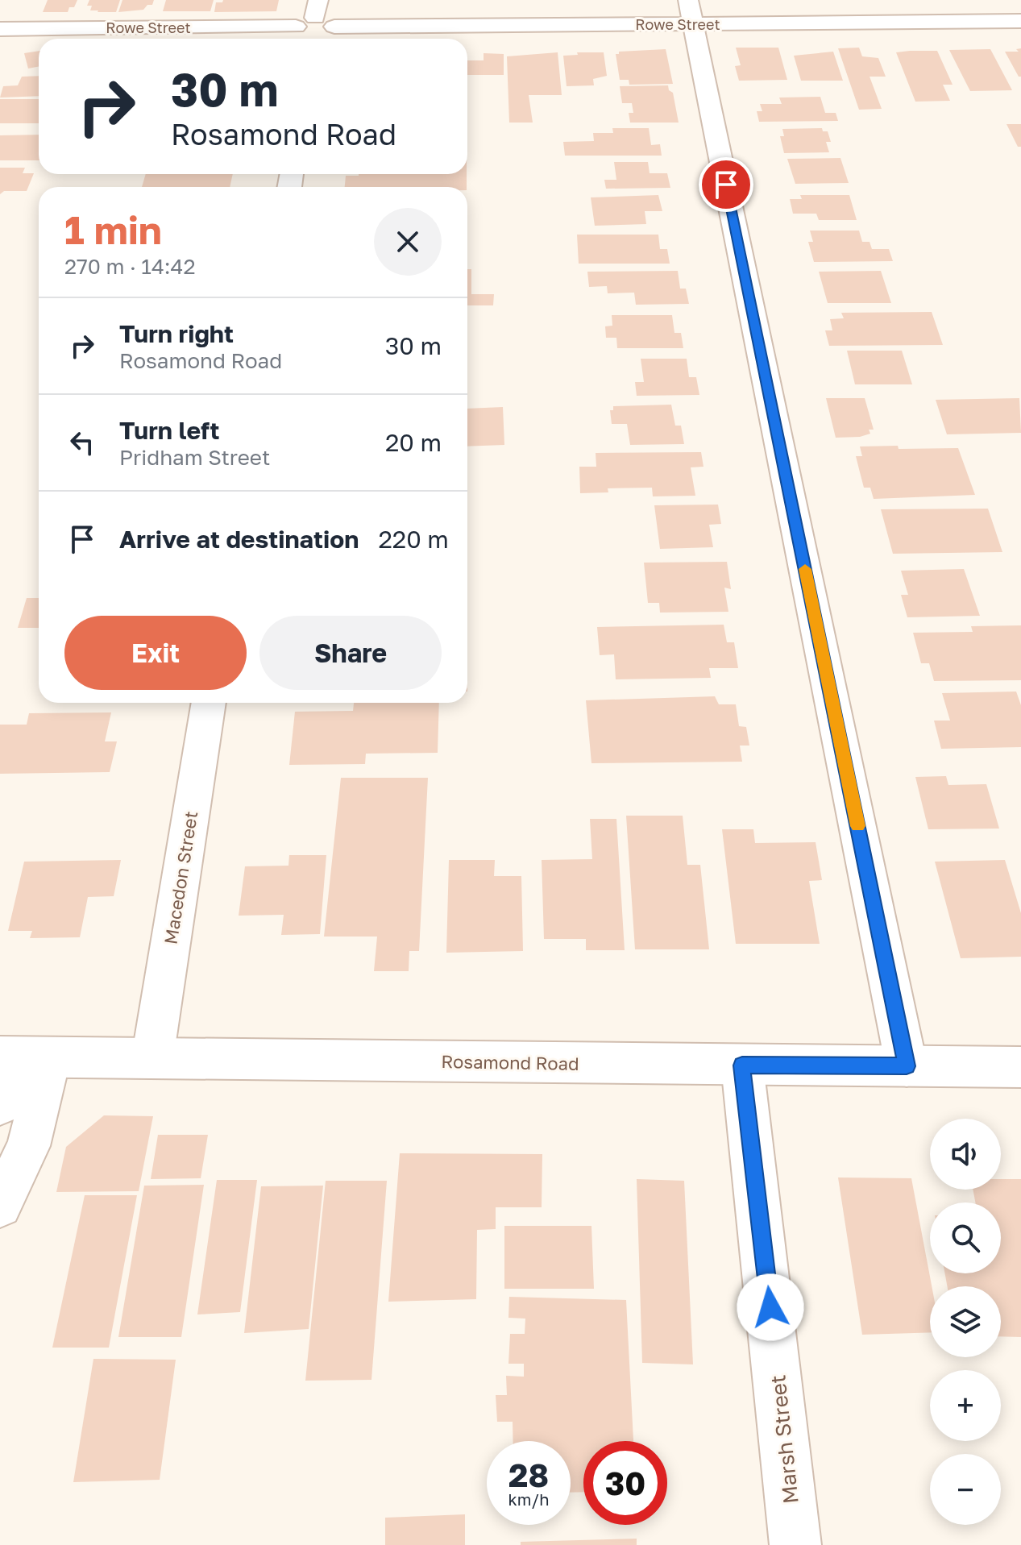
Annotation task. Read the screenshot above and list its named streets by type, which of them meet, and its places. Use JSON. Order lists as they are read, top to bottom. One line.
{"streets":{"street":["Rowe Street","Macedon Street","Rosamond Road","Marsh Street"]},"crossings":[["Macedon Street","Rosamond Road"],["Rosamond Road","Marsh Street"]],"page":{"turn":["30 m","Rosamond Road"],"heading":["1 min","270 m · 14:42"],"list":[{"name":"Turn right","note":"Rosamond Road","value":"30 m"},{"name":"Turn left","note":"Pridham Street","value":"20 m"},{"name":"Arrive at destination","value":"220 m"}],"buttons":["Exit","Share"],"map_buttons":["+","−"],"speed":"28 km/h","limit":"30"}}
